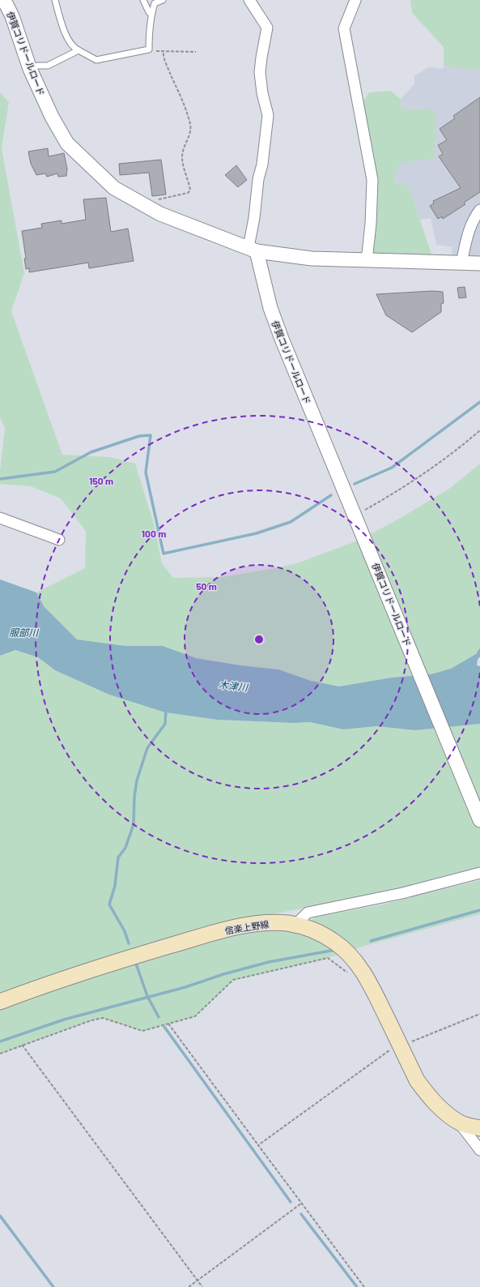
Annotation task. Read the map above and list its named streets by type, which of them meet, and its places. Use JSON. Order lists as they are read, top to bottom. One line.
{"streets":{"main road":["信楽上野線"],"street":["伊賀コリドールロード"]},"water":["服部川","木津川"],"rings":["150 m","100 m","50 m"]}
